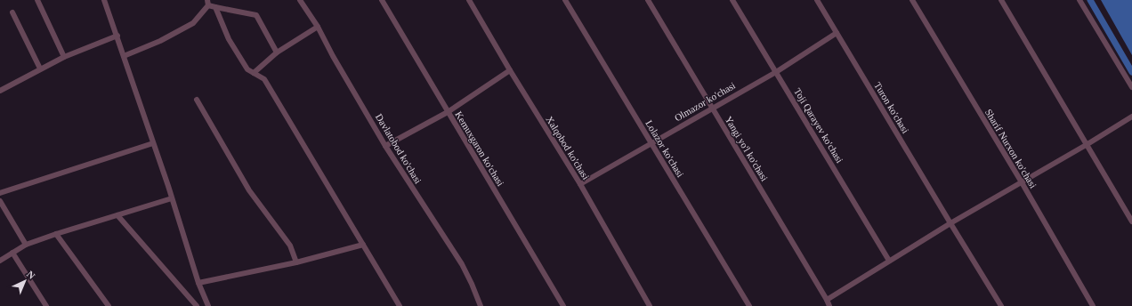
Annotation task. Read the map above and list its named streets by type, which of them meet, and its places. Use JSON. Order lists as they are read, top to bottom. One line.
{"streets":{"street":["Olmazor ko'chasi","Turon ko'chasi","Toji Qarayev ko'chasi","Xalqobod ko'chasi","Davlatobod ko'chasi","Kemuxgaron ko'chasi","Lolazor ko'chasi","Yangi yo'l ko'chasi","Sharif Nurxon ko'chasi"]},"crossings":[["Olmazor ko'chasi","Turon ko'chasi"],["Olmazor ko'chasi","Toji Qarayev ko'chasi"],["Olmazor ko'chasi","Xalqobod ko'chasi"],["Olmazor ko'chasi","Lolazor ko'chasi"],["Olmazor ko'chasi","Yangi yo'l ko'chasi"]],"north":"top right"}
